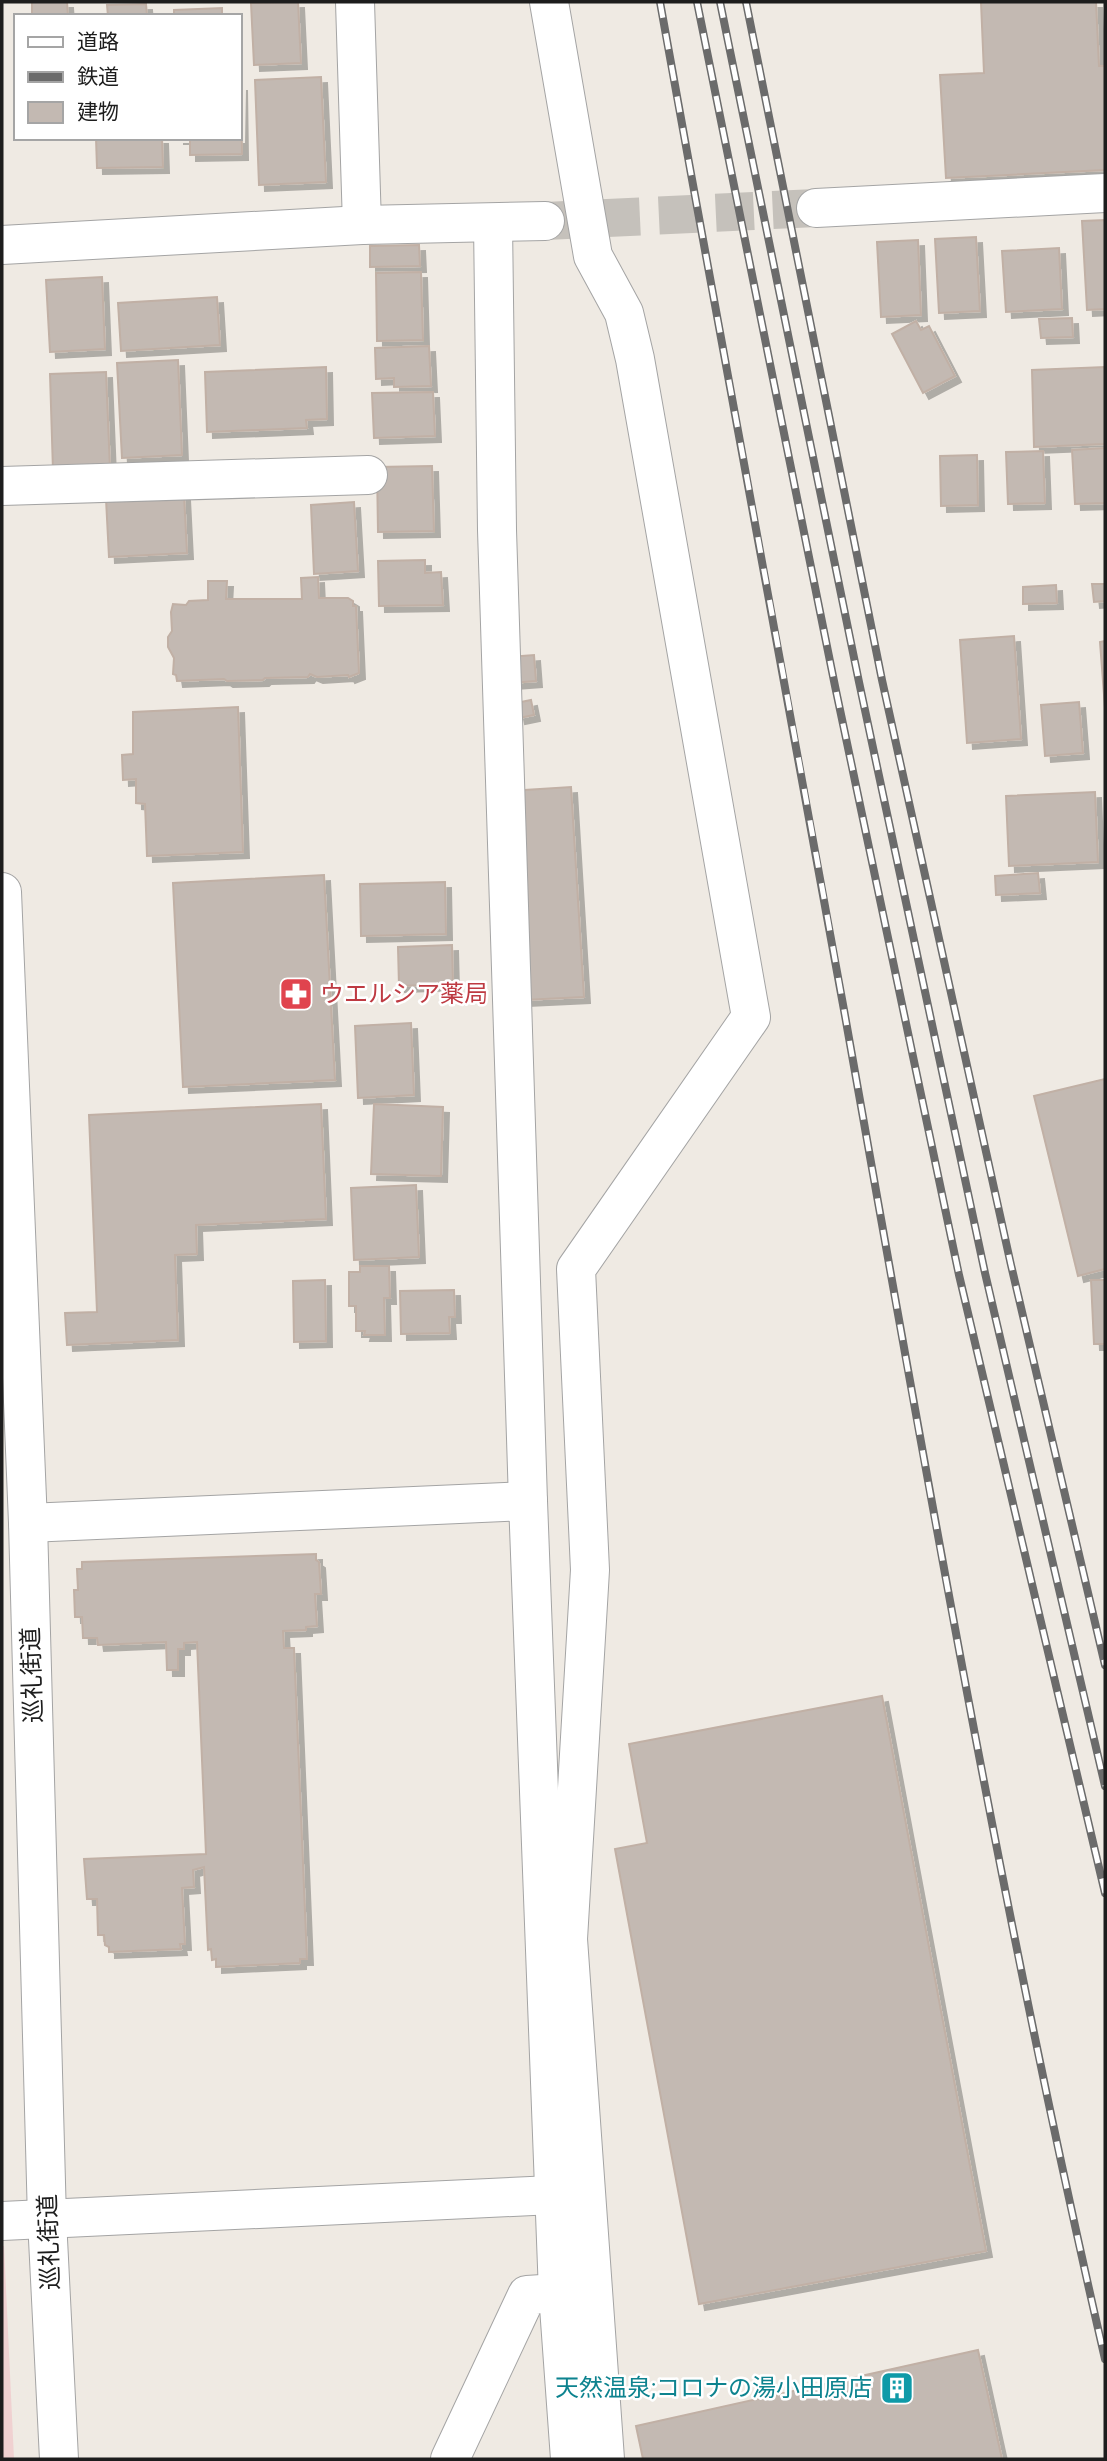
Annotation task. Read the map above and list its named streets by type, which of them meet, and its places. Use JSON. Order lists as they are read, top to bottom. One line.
{"streets":{"street":["巡礼街道"]},"places":{"pharmacy":["ウエルシア薬局"],"building":["天然温泉;コロナの湯小田原店"]},"legend":["道路","鉄道","建物"]}
